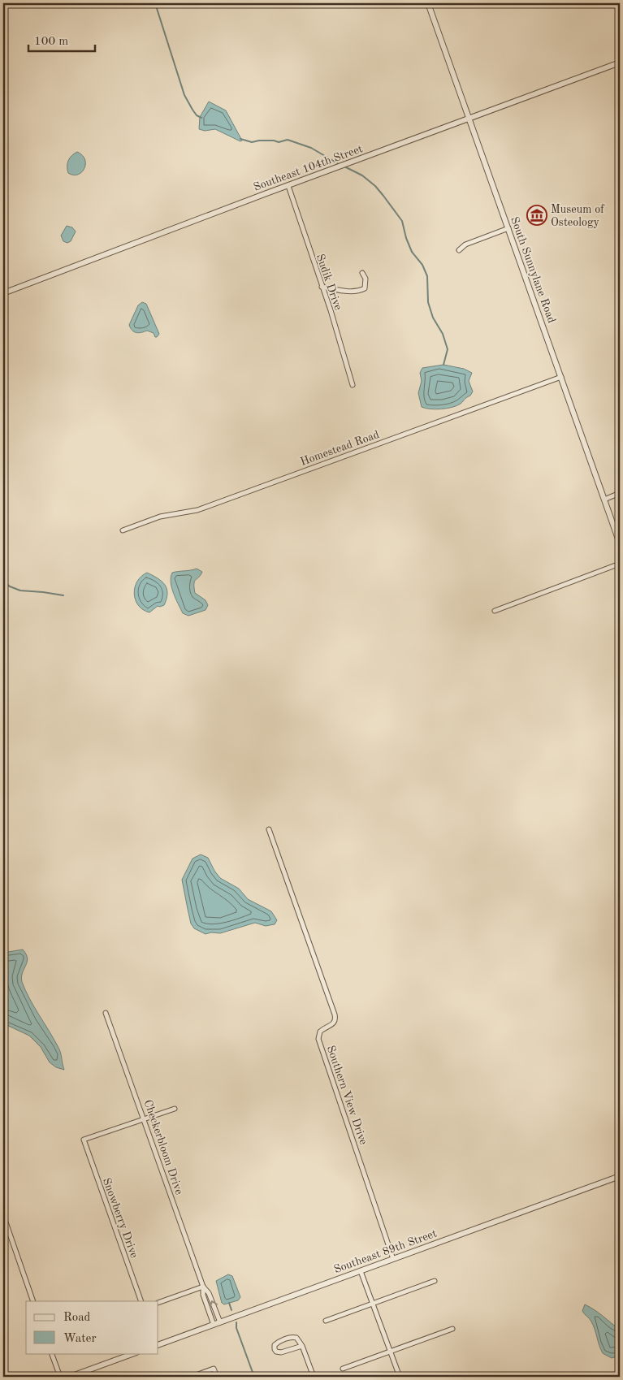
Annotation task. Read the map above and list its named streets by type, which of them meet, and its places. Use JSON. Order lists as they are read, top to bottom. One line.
{"streets":{"street":["Southeast 104th Street","South Sunnylane Road","Sudik Drive","Homestead Road","Southern View Drive","Checkerbloom Drive","Snowberry Drive","Southeast 89th Street"]},"crossings":[["Southeast 104th Street","South Sunnylane Road"],["Southeast 104th Street","Sudik Drive"],["South Sunnylane Road","Homestead Road"],["Southern View Drive","Southeast 89th Street"],["Checkerbloom Drive","Snowberry Drive"],["Checkerbloom Drive","Southeast 89th Street"]],"places":{"museum":["Museum of Osteology"]},"legend":["Road","Water"],"scale_bar":"100 m"}
